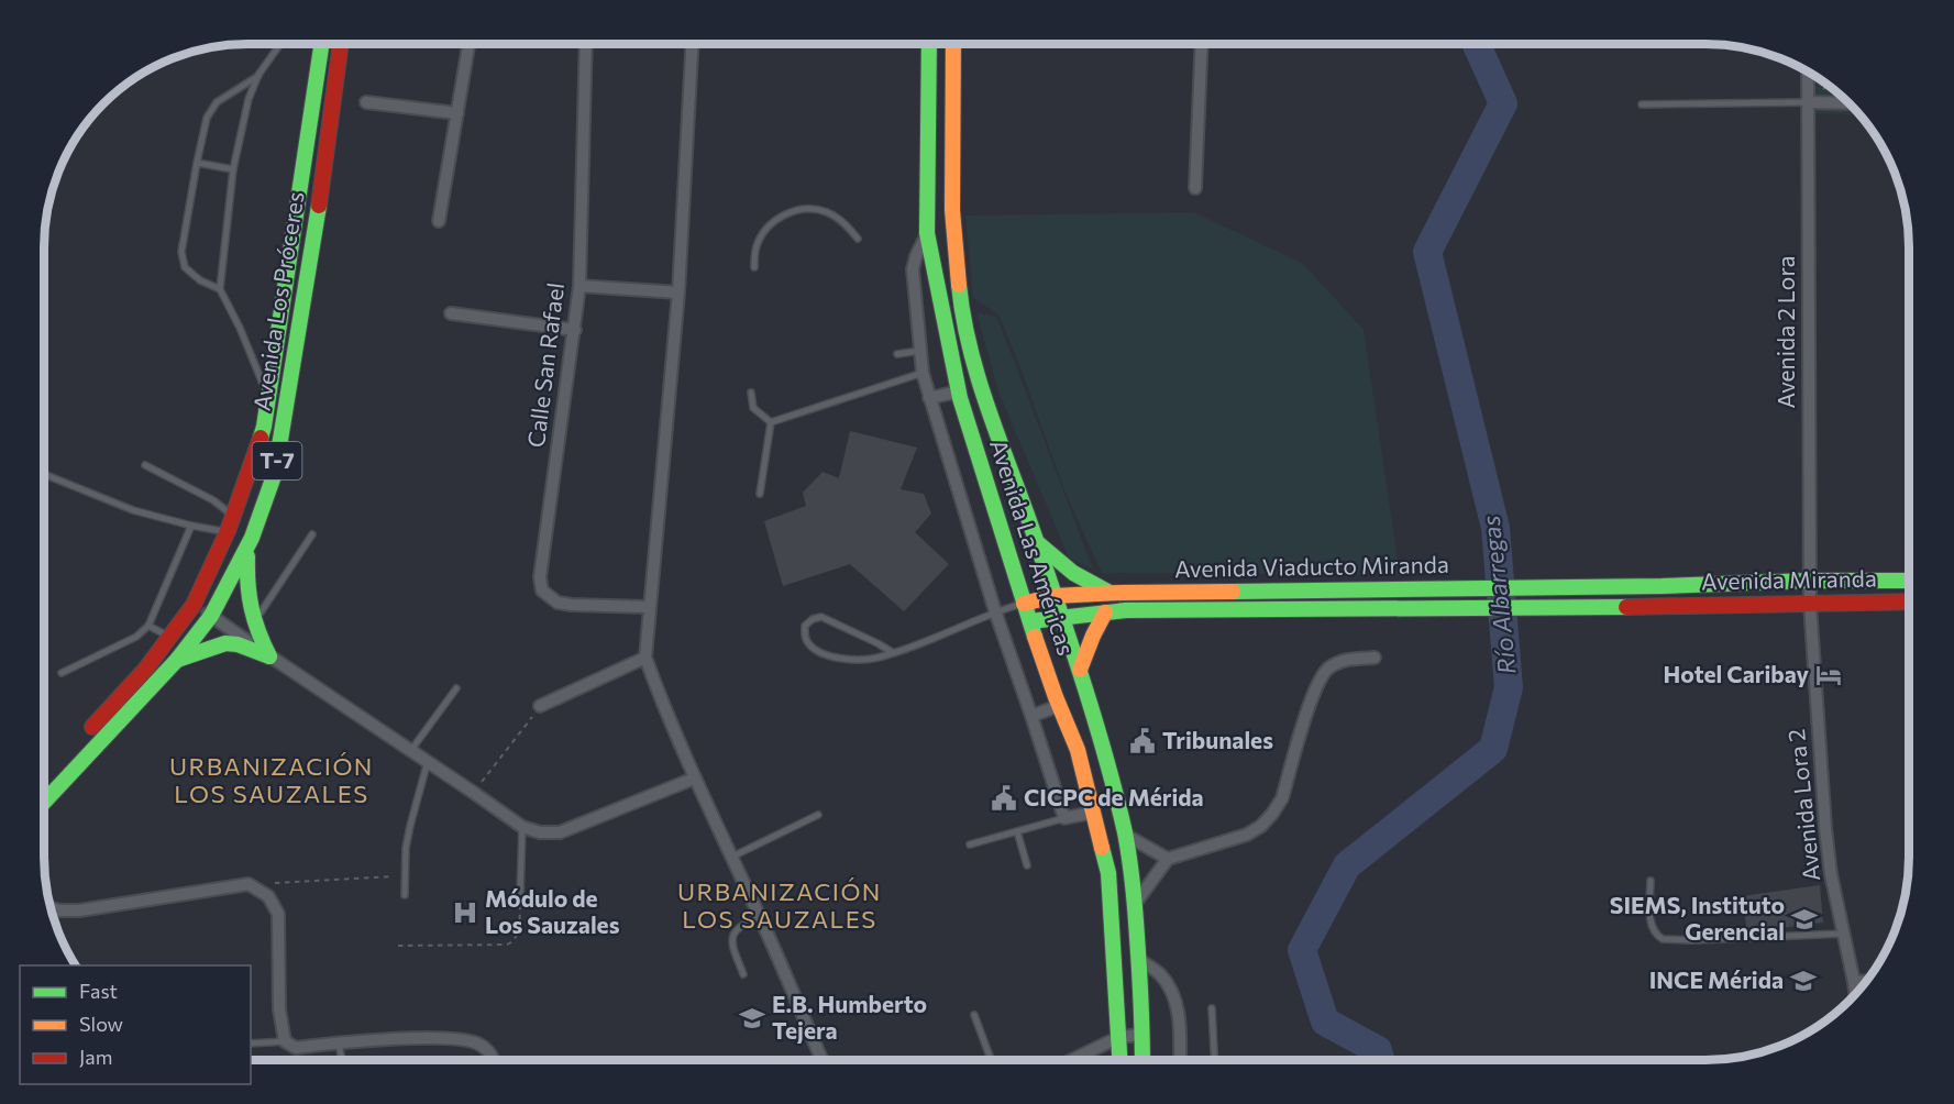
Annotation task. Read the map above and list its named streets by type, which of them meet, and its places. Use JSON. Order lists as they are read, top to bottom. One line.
{"streets":{"main road":["Avenida Los Próceres","T-7","Avenida Las Américas","Avenida Viaducto Miranda","Avenida Miranda"],"street":["Avenida 2 Lora","Calle San Rafael","Avenida Lora 2"]},"crossings":[["Avenida Los Próceres","T-7"],["Avenida 2 Lora","Avenida Miranda"],["Avenida 2 Lora","Avenida Lora 2"],["Avenida Viaducto Miranda","Avenida Miranda"],["Avenida Miranda","Avenida Lora 2"]],"districts":["URBANIZACIÓN LOS SAUZALES","URBANIZACIÓN LOS SAUZALES"],"water":["Río Albarregas"],"places":{"hotel":["Hotel Caribay"],"public building":["Tribunales","CICPC de Mérida"],"hospital":["Módulo de Los Sauzales"],"school or university":["SIEMS, Instituto Gerencial","INCE Mérida","E.B. Humberto Tejera"]},"legend":["Fast","Slow","Jam"]}
